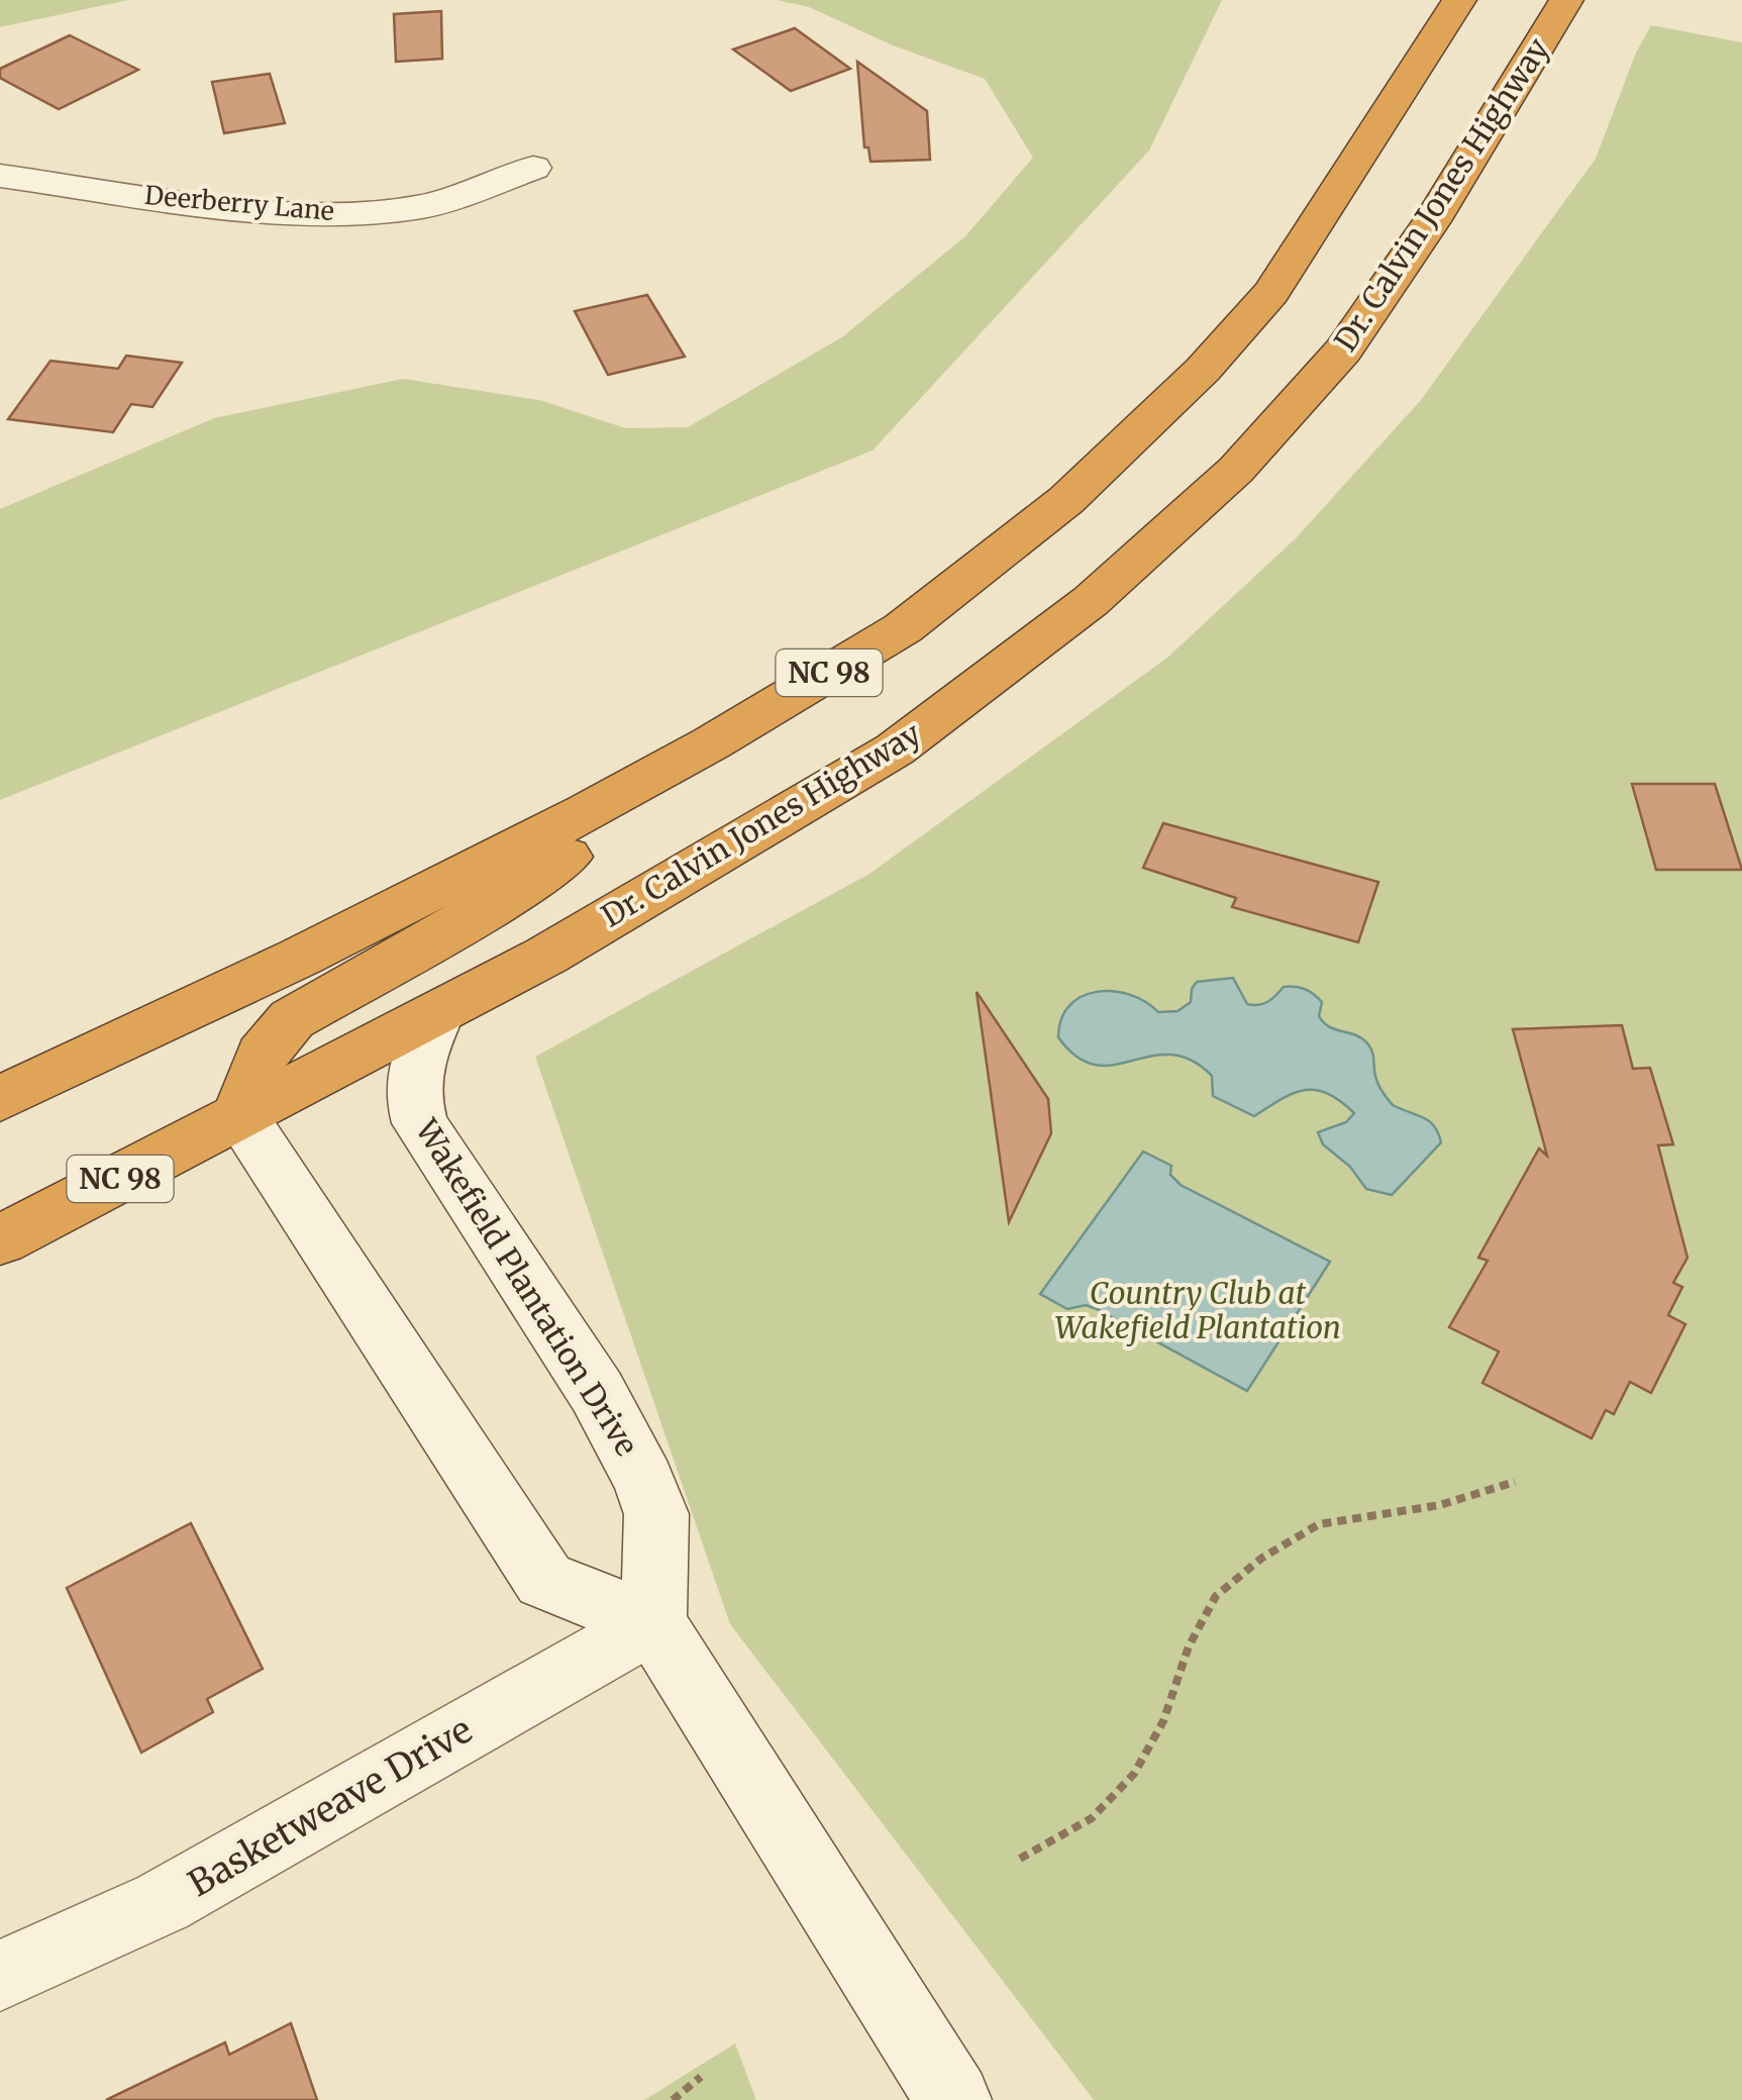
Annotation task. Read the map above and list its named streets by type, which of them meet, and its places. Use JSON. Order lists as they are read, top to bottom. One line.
{"streets":{"highway":["Dr. Calvin Jones Highway","NC 98"],"street":["Deerberry Lane","Wakefield Plantation Drive","Basketweave Drive"]},"crossings":[["Dr. Calvin Jones Highway","Wakefield Plantation Drive"],["Wakefield Plantation Drive","Basketweave Drive"]],"parks":["Country Club at Wakefield Plantation"]}
